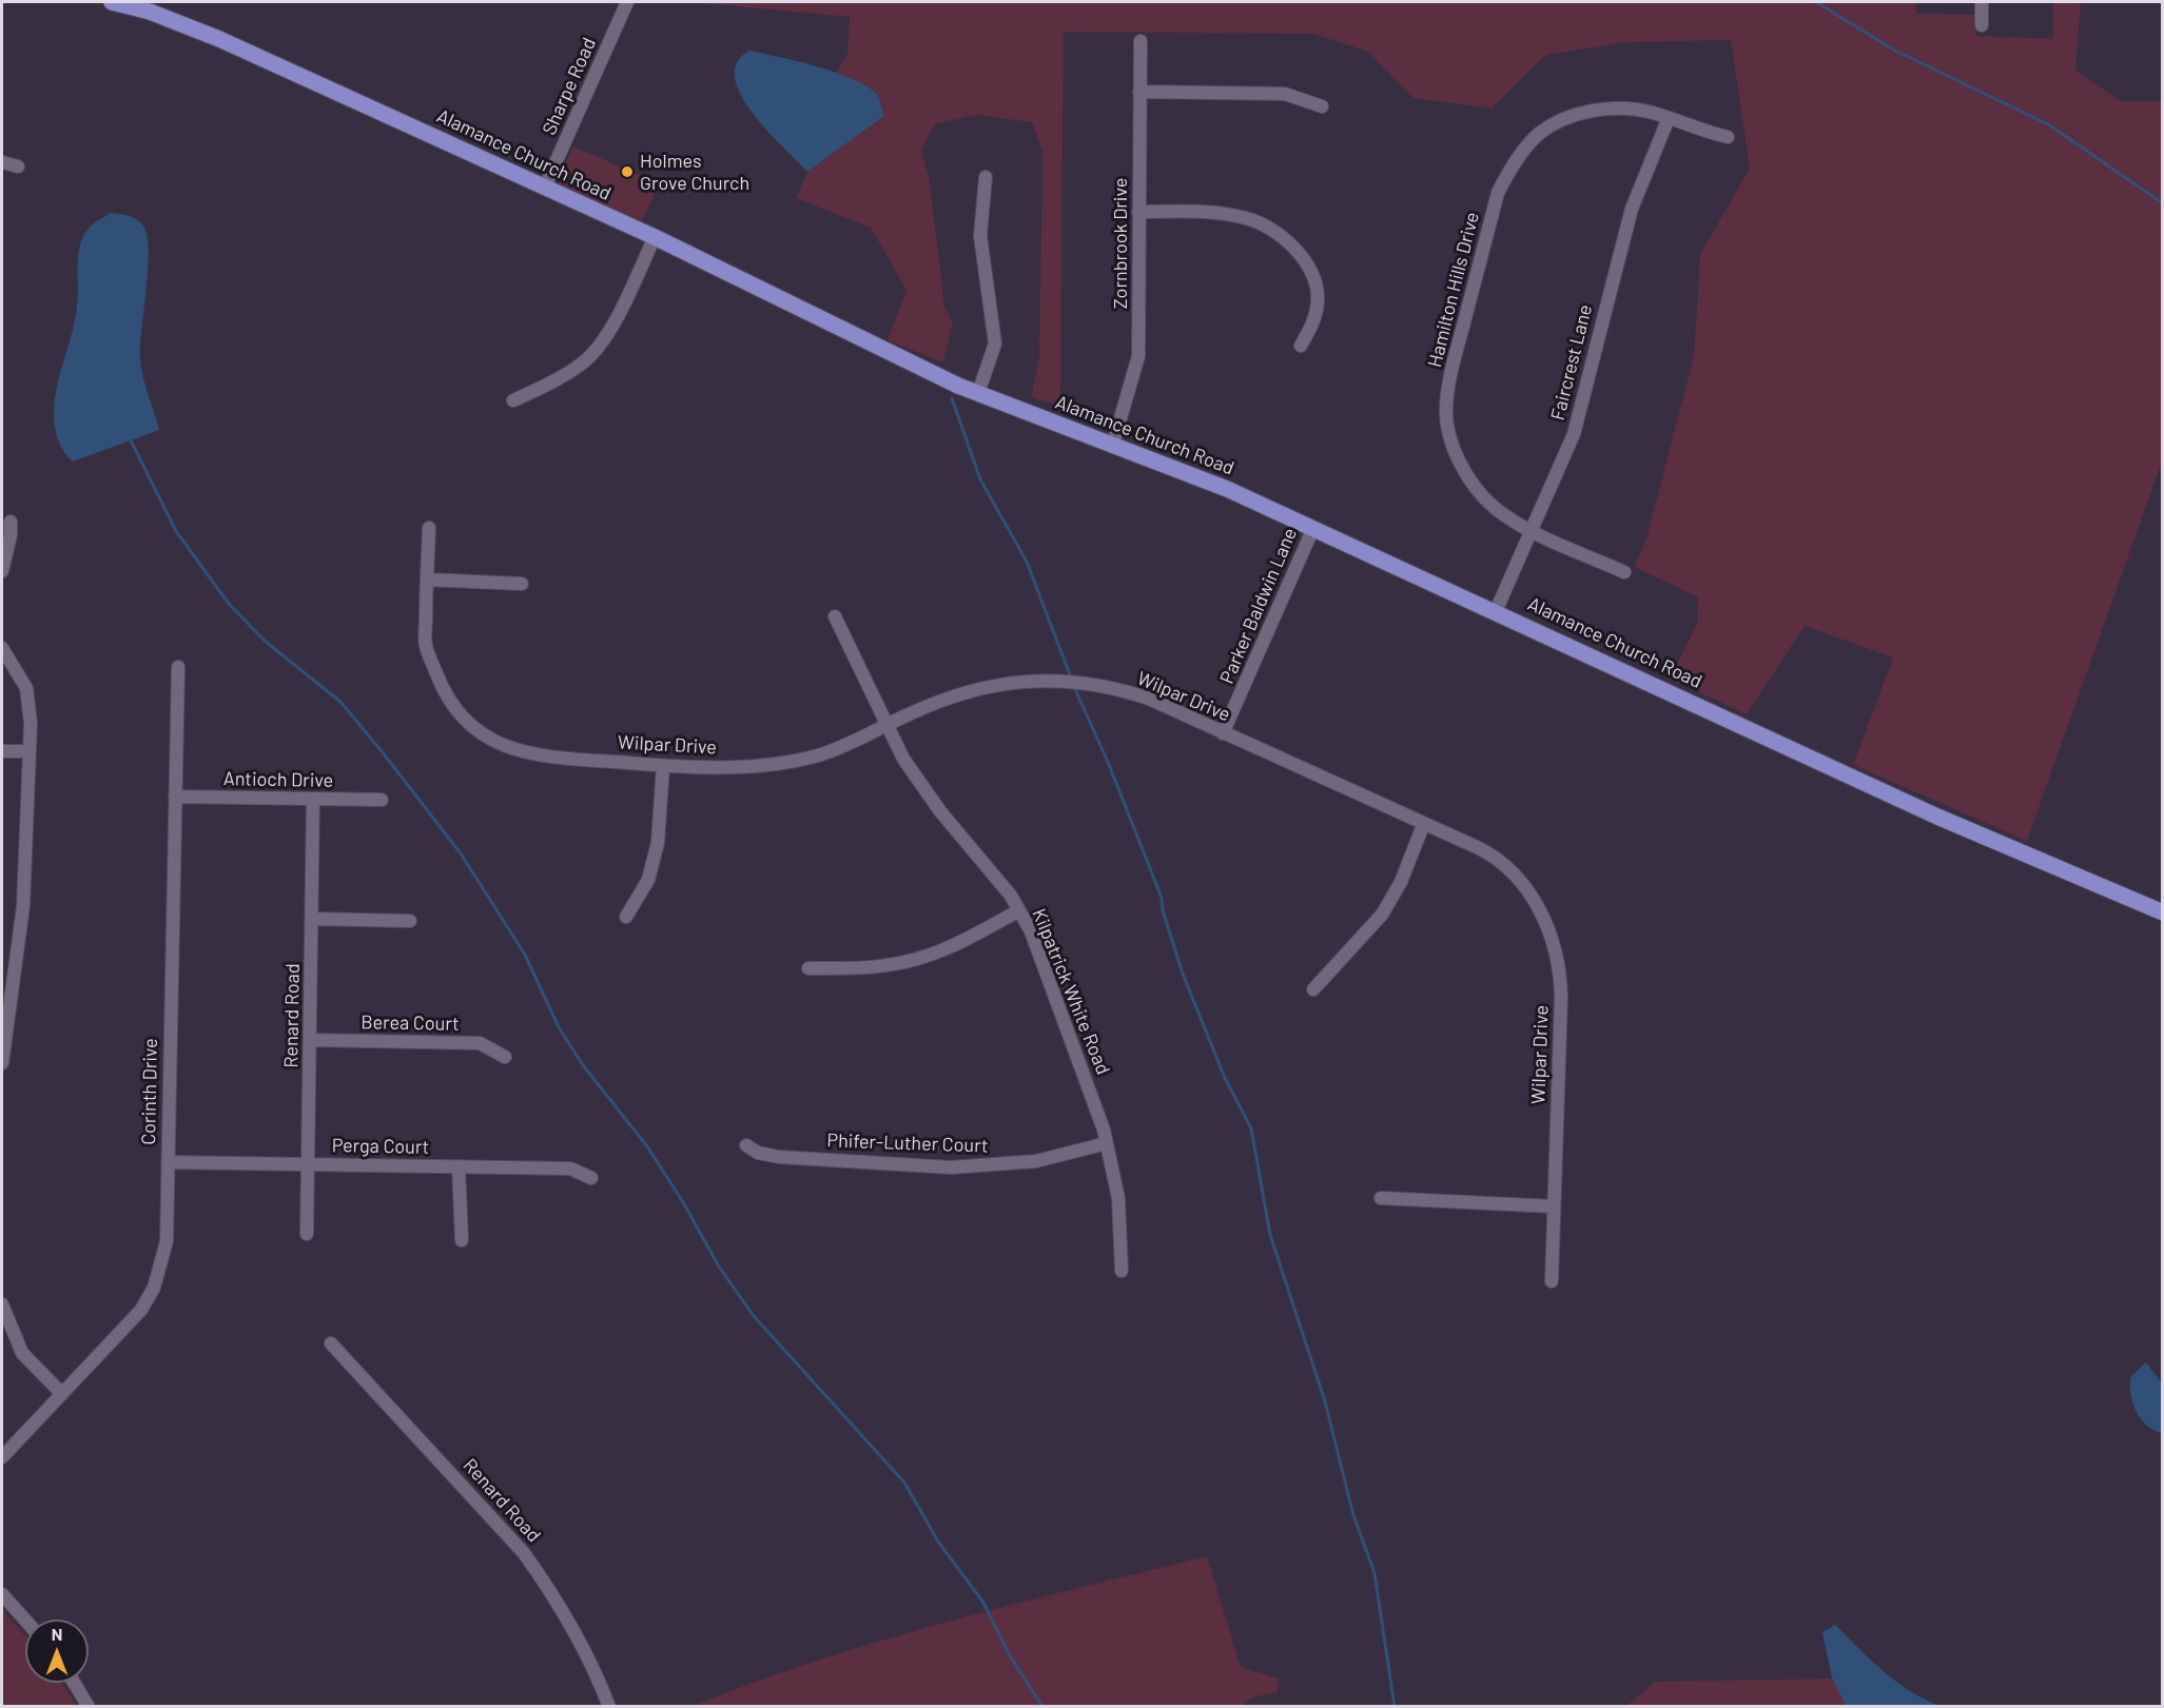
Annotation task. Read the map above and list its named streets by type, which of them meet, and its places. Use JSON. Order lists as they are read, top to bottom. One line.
{"streets":{"main road":["Alamance Church Road"],"street":["Sharpe Road","Zornbrook Drive","Hamilton Hills Drive","Faircrest Lane","Parker Baldwin Lane","Wilpar Drive","Antioch Drive","Kilpatrick White Road","Renard Road","Berea Court","Corinth Drive","Phifer-Luther Court","Perga Court"]},"crossings":[["Sharpe Road","Alamance Church Road"],["Alamance Church Road","Zornbrook Drive"],["Alamance Church Road","Faircrest Lane"],["Alamance Church Road","Parker Baldwin Lane"],["Hamilton Hills Drive","Faircrest Lane"],["Parker Baldwin Lane","Wilpar Drive"],["Wilpar Drive","Kilpatrick White Road"],["Antioch Drive","Renard Road"],["Antioch Drive","Corinth Drive"],["Kilpatrick White Road","Phifer-Luther Court"],["Renard Road","Berea Court"],["Renard Road","Perga Court"],["Corinth Drive","Perga Court"]],"places":["Holmes Grove Church"],"north":"top"}
